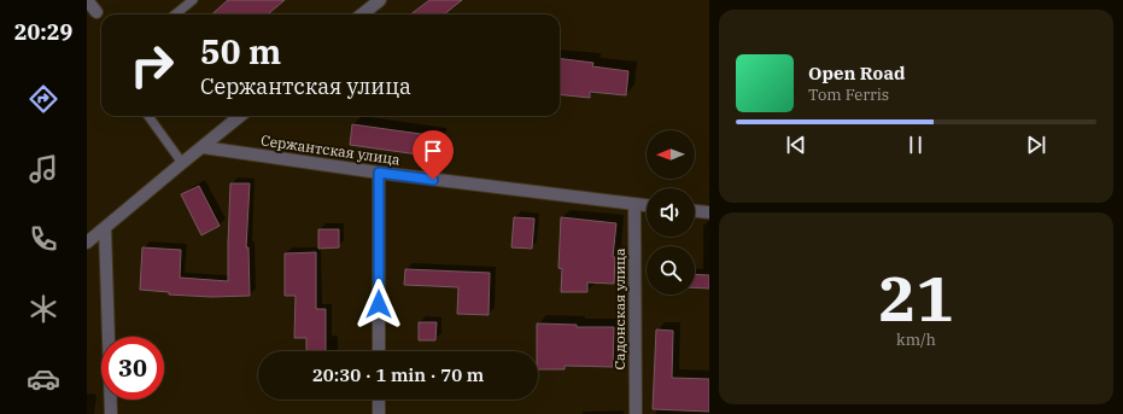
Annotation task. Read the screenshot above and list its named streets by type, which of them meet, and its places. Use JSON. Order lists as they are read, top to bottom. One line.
{"streets":{"street":["Сержантская улица","Садонская улица"]},"crossings":[["Сержантская улица","Садонская улица"]],"north":"left","page":{"tabs":"20:29","turn":["50 m","Сержантская улица"],"song":["Open Road","Tom Ferris"],"tile":["21","km/h"],"limit":"30","trip":"20:30 · 1 min · 70 m"}}
